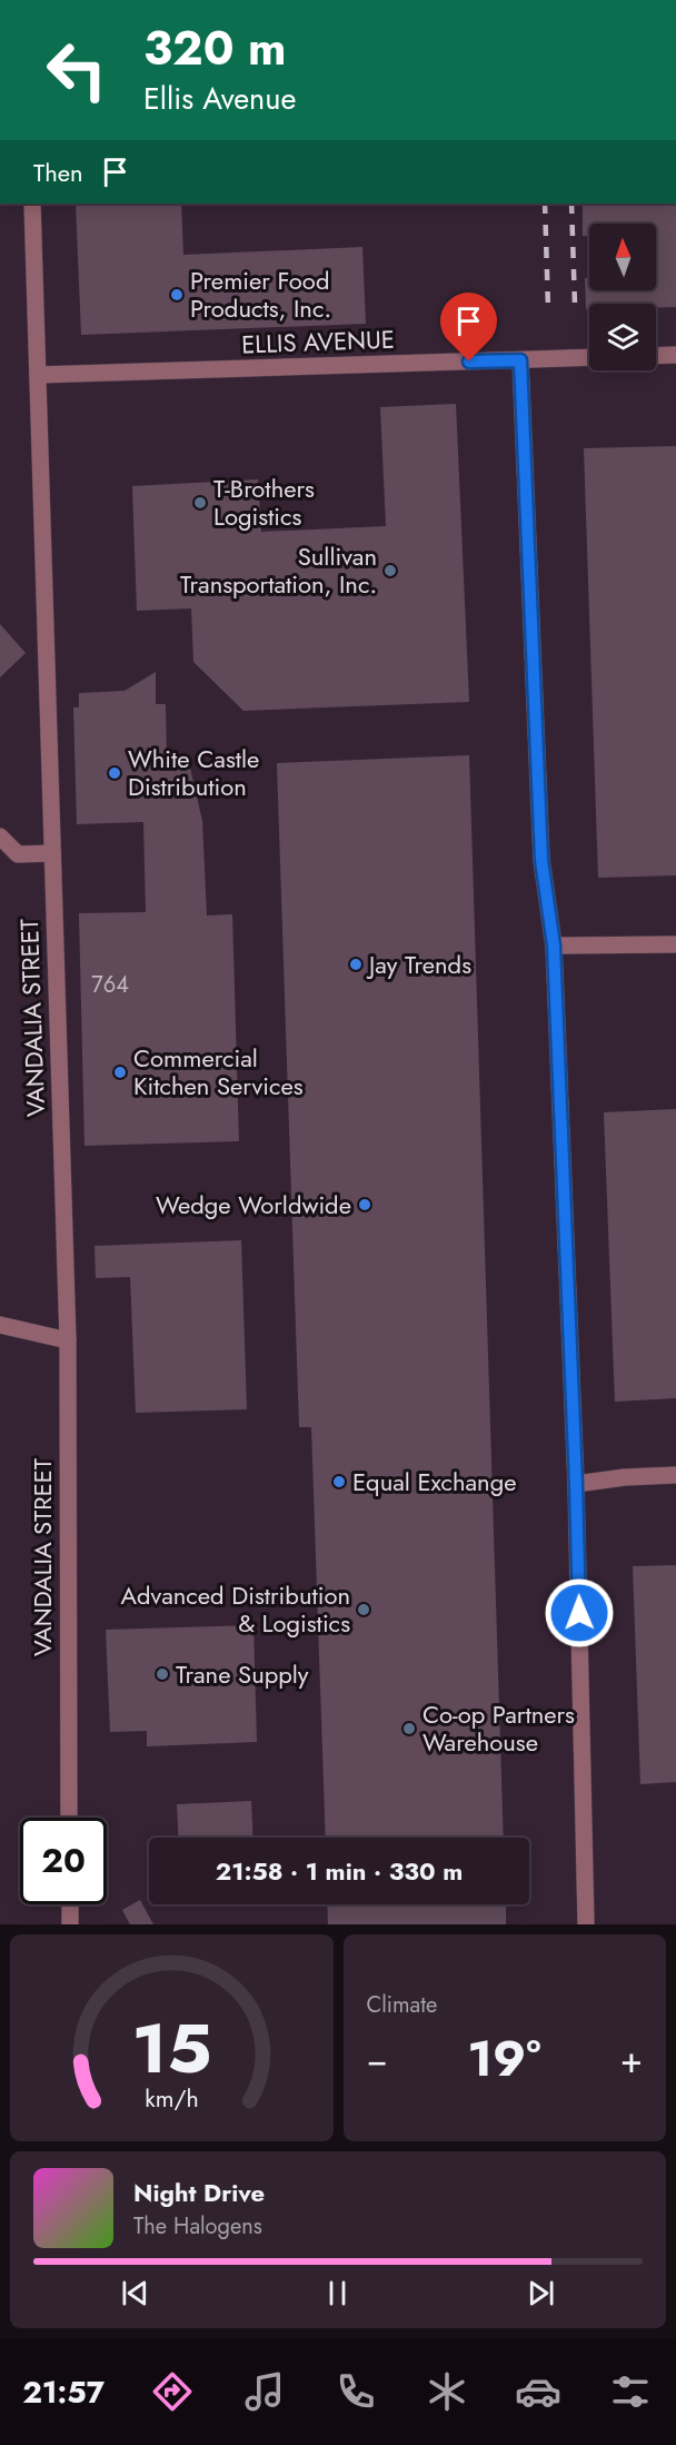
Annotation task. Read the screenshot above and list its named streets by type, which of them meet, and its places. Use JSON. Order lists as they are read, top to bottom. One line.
{"streets":{"street":["ELLIS AVENUE","VANDALIA STREET"]},"crossings":[["ELLIS AVENUE","VANDALIA STREET"]],"places":["Premier Food Products, Inc.","T-Brothers Logistics","Sullivan Transportation, Inc.","White Castle Distribution","Jay Trends","Commercial Kitchen Services","Wedge Worldwide","Equal Exchange","Advanced Distribution & Logistics","Trane Supply","Co-op Partners Warehouse"],"house_numbers":["764"],"north":"top","page":{"turn":["320 m","Ellis Avenue"],"then":"Then","limit":"20","trip":"21:58 · 1 min · 330 m","tile":"Climate","heat":["−","19°","+"],"song":["Night Drive","The Halogens"],"tabs":"21:57","gauge":["15","km/h"]}}
